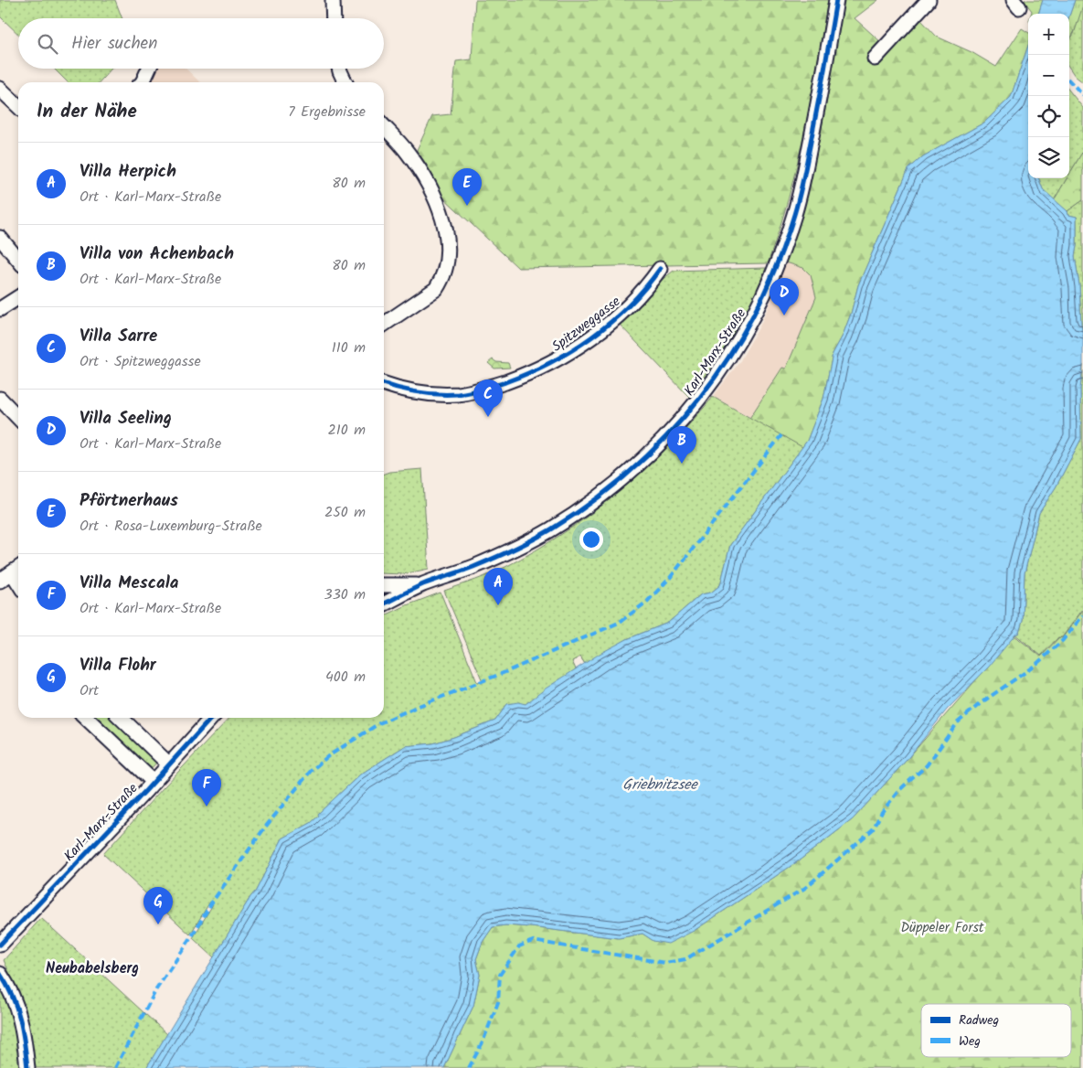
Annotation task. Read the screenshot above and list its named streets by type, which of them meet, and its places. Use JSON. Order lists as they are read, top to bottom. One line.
{"streets":{"street":["Spitzweggasse","Karl-Marx-Straße"]},"districts":["Neubabelsberg"],"water":["Griebnitzsee"],"parks":["Düppeler Forst"],"legend":["Radweg","Weg"],"page":{"map_buttons":["+","−"],"search":"Hier suchen","heading":["In der Nähe","7 Ergebnisse"],"list":[{"mark":"A","name":"Villa Herpich","note":"Ort · Karl-Marx-Straße","value":"80 m"},{"mark":"B","name":"Villa von Achenbach","note":"Ort · Karl-Marx-Straße","value":"80 m"},{"mark":"C","name":"Villa Sarre","note":"Ort · Spitzweggasse","value":"110 m"},{"mark":"D","name":"Villa Seeling","note":"Ort · Karl-Marx-Straße","value":"210 m"},{"mark":"E","name":"Pförtnerhaus","note":"Ort · Rosa-Luxemburg-Straße","value":"250 m"},{"mark":"F","name":"Villa Mescala","note":"Ort · Karl-Marx-Straße","value":"330 m"},{"mark":"G","name":"Villa Flohr","note":"Ort","value":"400 m"}],"pins":["E","D","C","B","A","F","G"]}}
